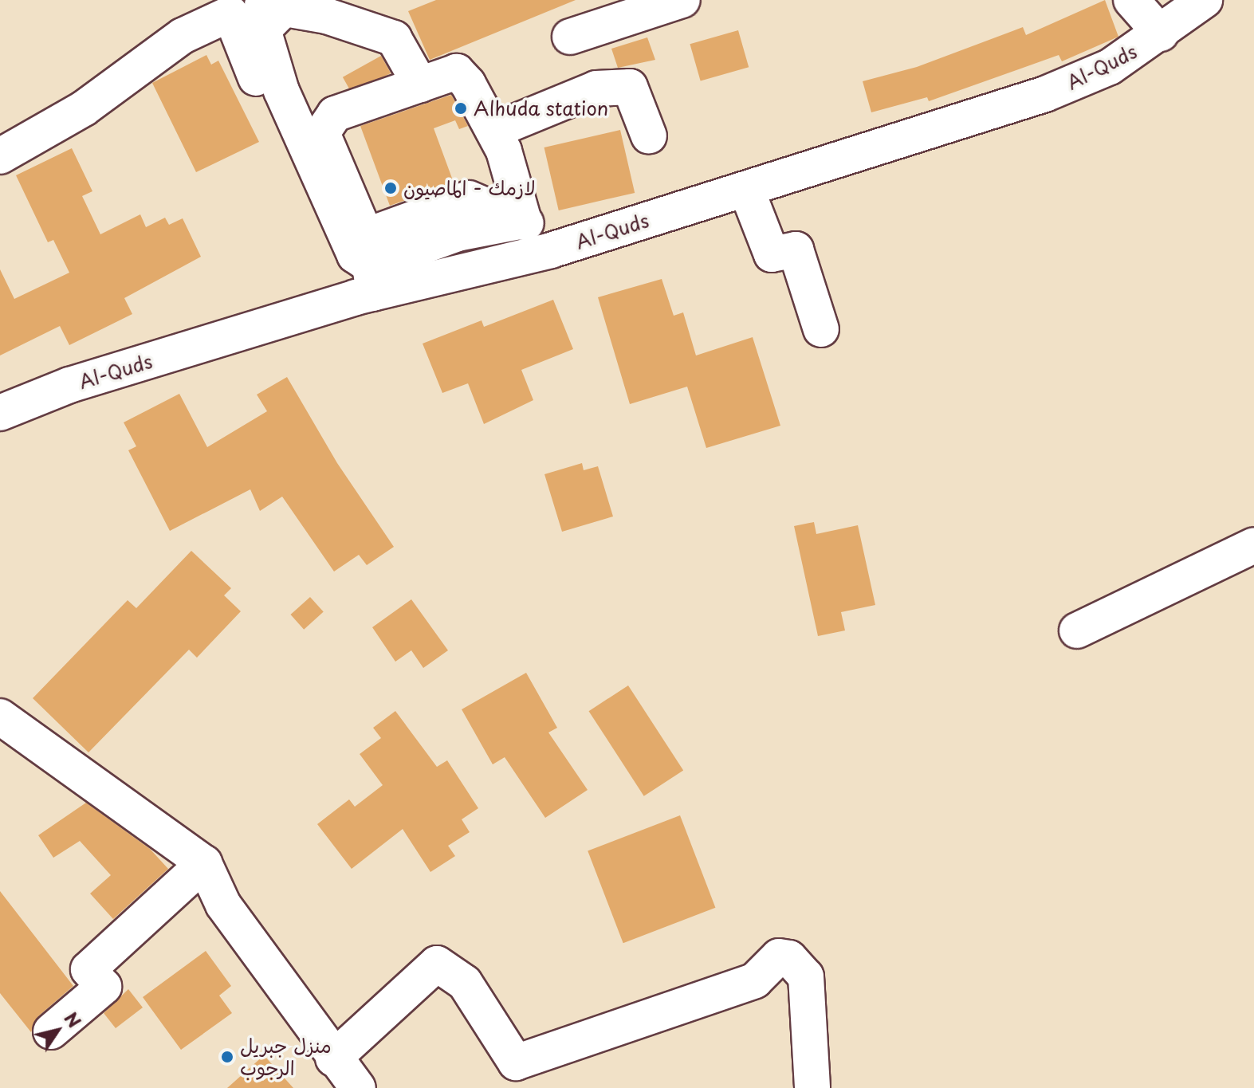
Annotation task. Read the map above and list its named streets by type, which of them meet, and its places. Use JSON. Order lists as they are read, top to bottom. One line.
{"streets":{"street":["Al-Quds"]},"places":["Alhuda station","لازمك - الماصيون","منزل جبريل الرجوب"],"north":"top right"}
